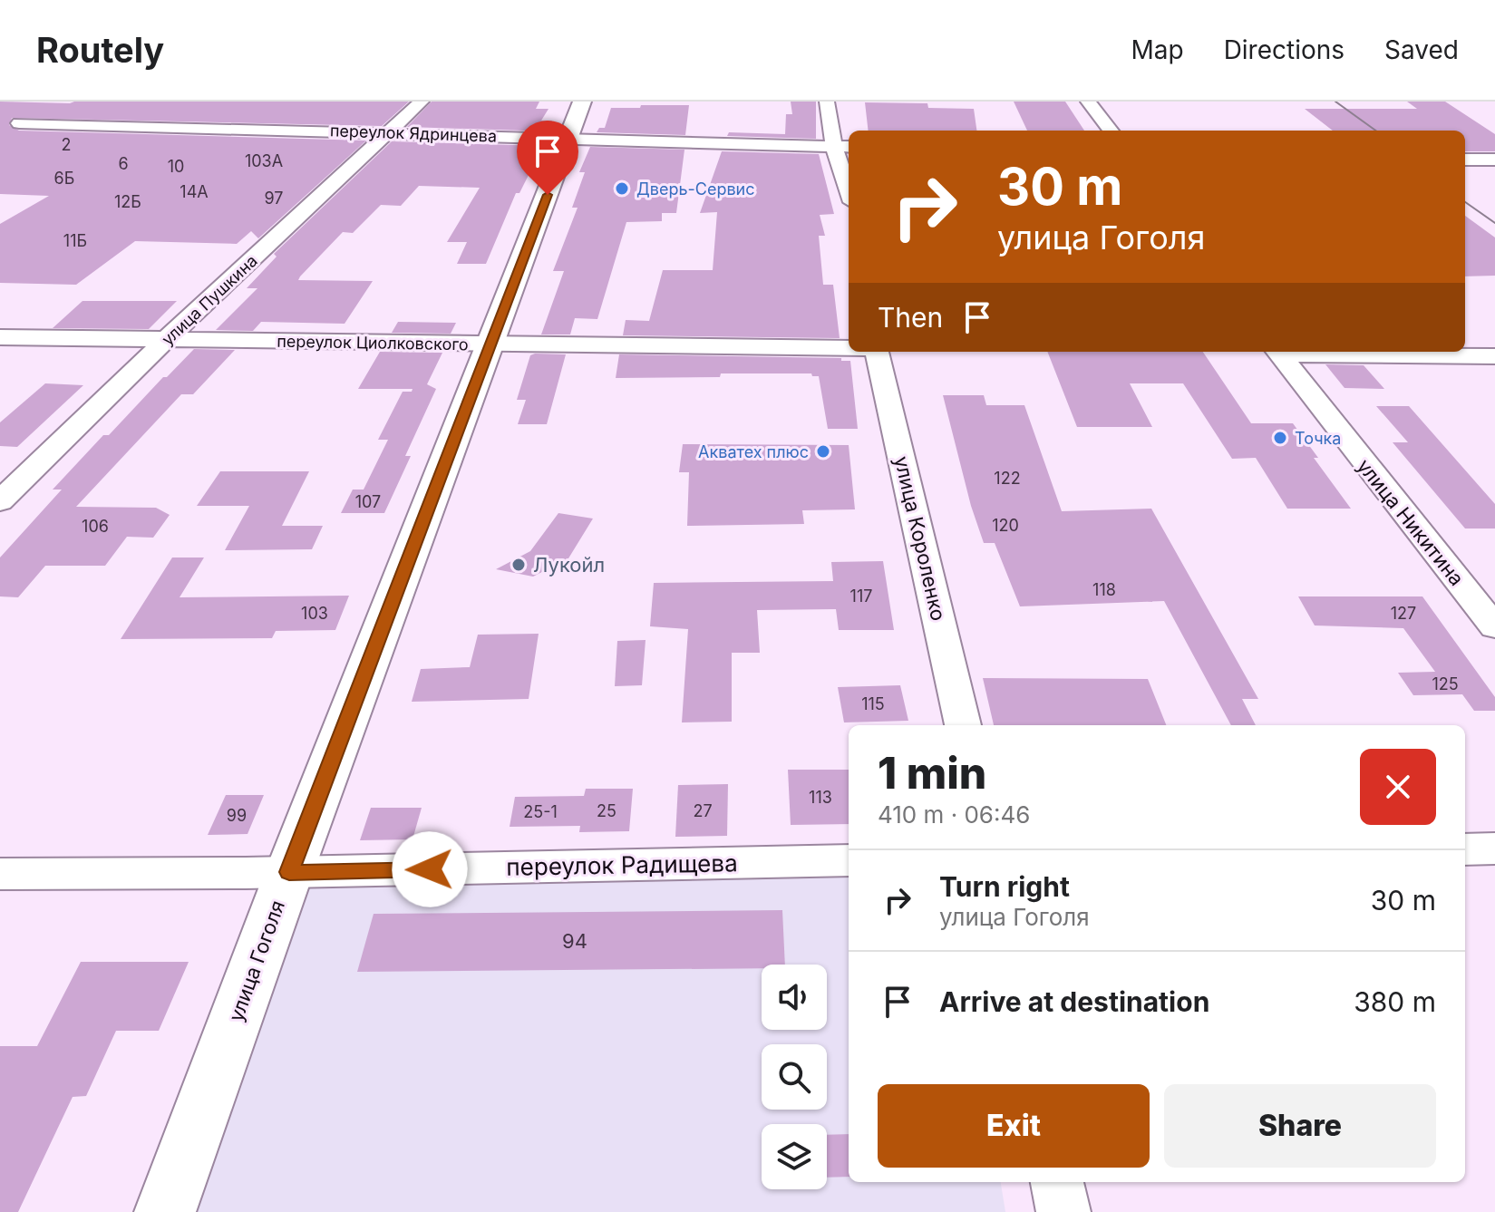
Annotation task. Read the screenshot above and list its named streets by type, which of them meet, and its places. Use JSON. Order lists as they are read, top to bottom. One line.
{"streets":{"street":["переулок Ядринцева","улица Пушкина","переулок Циолковского","улица Никитина","улица Короленко","переулок Радищева","улица Гоголя"]},"crossings":[["переулок Ядринцева","улица Пушкина"],["переулок Ядринцева","улица Гоголя"],["улица Пушкина","переулок Циолковского"],["переулок Циолковского","улица Гоголя"],["переулок Радищева","улица Гоголя"]],"places":["Дверь-Сервис","Точка","Акватех плюс","Лукойл"],"house_numbers":["2","103А","6","10","6Б","14А","97","12Б","11Б","122","107","120","106","118","117","103","127","125","115","113","25","27","25-1","99","94"],"page":{"header":"Routely","nav":["Map","Directions","Saved"],"turn":["30 m","улица Гоголя"],"then":"Then","heading":["1 min","410 m · 06:46"],"list":[{"name":"Turn right","note":"улица Гоголя","value":"30 m"},{"name":"Arrive at destination","value":"380 m"}],"buttons":["Exit","Share"]}}
